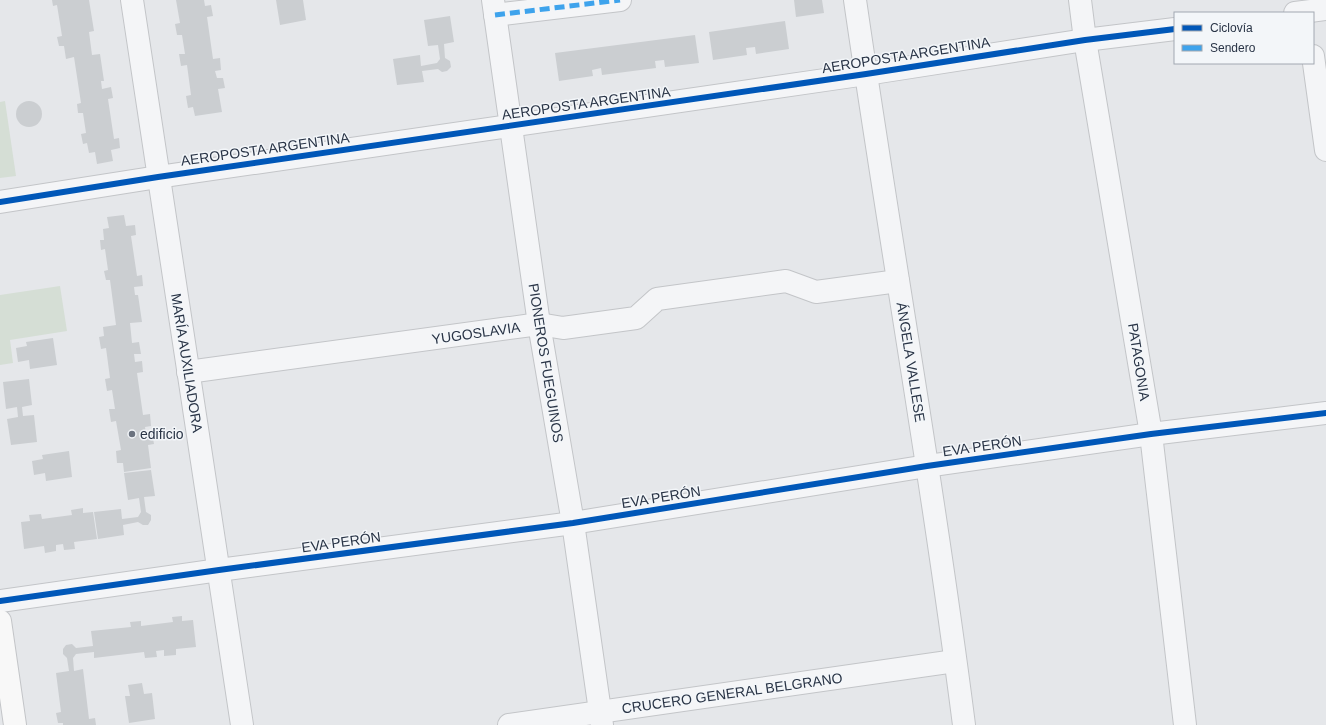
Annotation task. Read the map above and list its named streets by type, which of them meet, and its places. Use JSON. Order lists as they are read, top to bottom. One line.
{"streets":{"street":["AEROPOSTA ARGENTINA","YUGOSLAVIA","ÁNGELA VALLESE","PATAGONIA","MARÍA AUXILIADORA","PIONEROS FUEGUINOS","EVA PERÓN","CRUCERO GENERAL BELGRANO"]},"crossings":[["AEROPOSTA ARGENTINA","ÁNGELA VALLESE"],["AEROPOSTA ARGENTINA","PATAGONIA"],["AEROPOSTA ARGENTINA","MARÍA AUXILIADORA"],["AEROPOSTA ARGENTINA","PIONEROS FUEGUINOS"],["YUGOSLAVIA","ÁNGELA VALLESE"],["YUGOSLAVIA","MARÍA AUXILIADORA"],["YUGOSLAVIA","PIONEROS FUEGUINOS"],["ÁNGELA VALLESE","EVA PERÓN"],["ÁNGELA VALLESE","CRUCERO GENERAL BELGRANO"],["PATAGONIA","EVA PERÓN"],["MARÍA AUXILIADORA","EVA PERÓN"],["PIONEROS FUEGUINOS","EVA PERÓN"],["PIONEROS FUEGUINOS","CRUCERO GENERAL BELGRANO"]],"places":["edificio"],"legend":["Ciclovía","Sendero"]}
